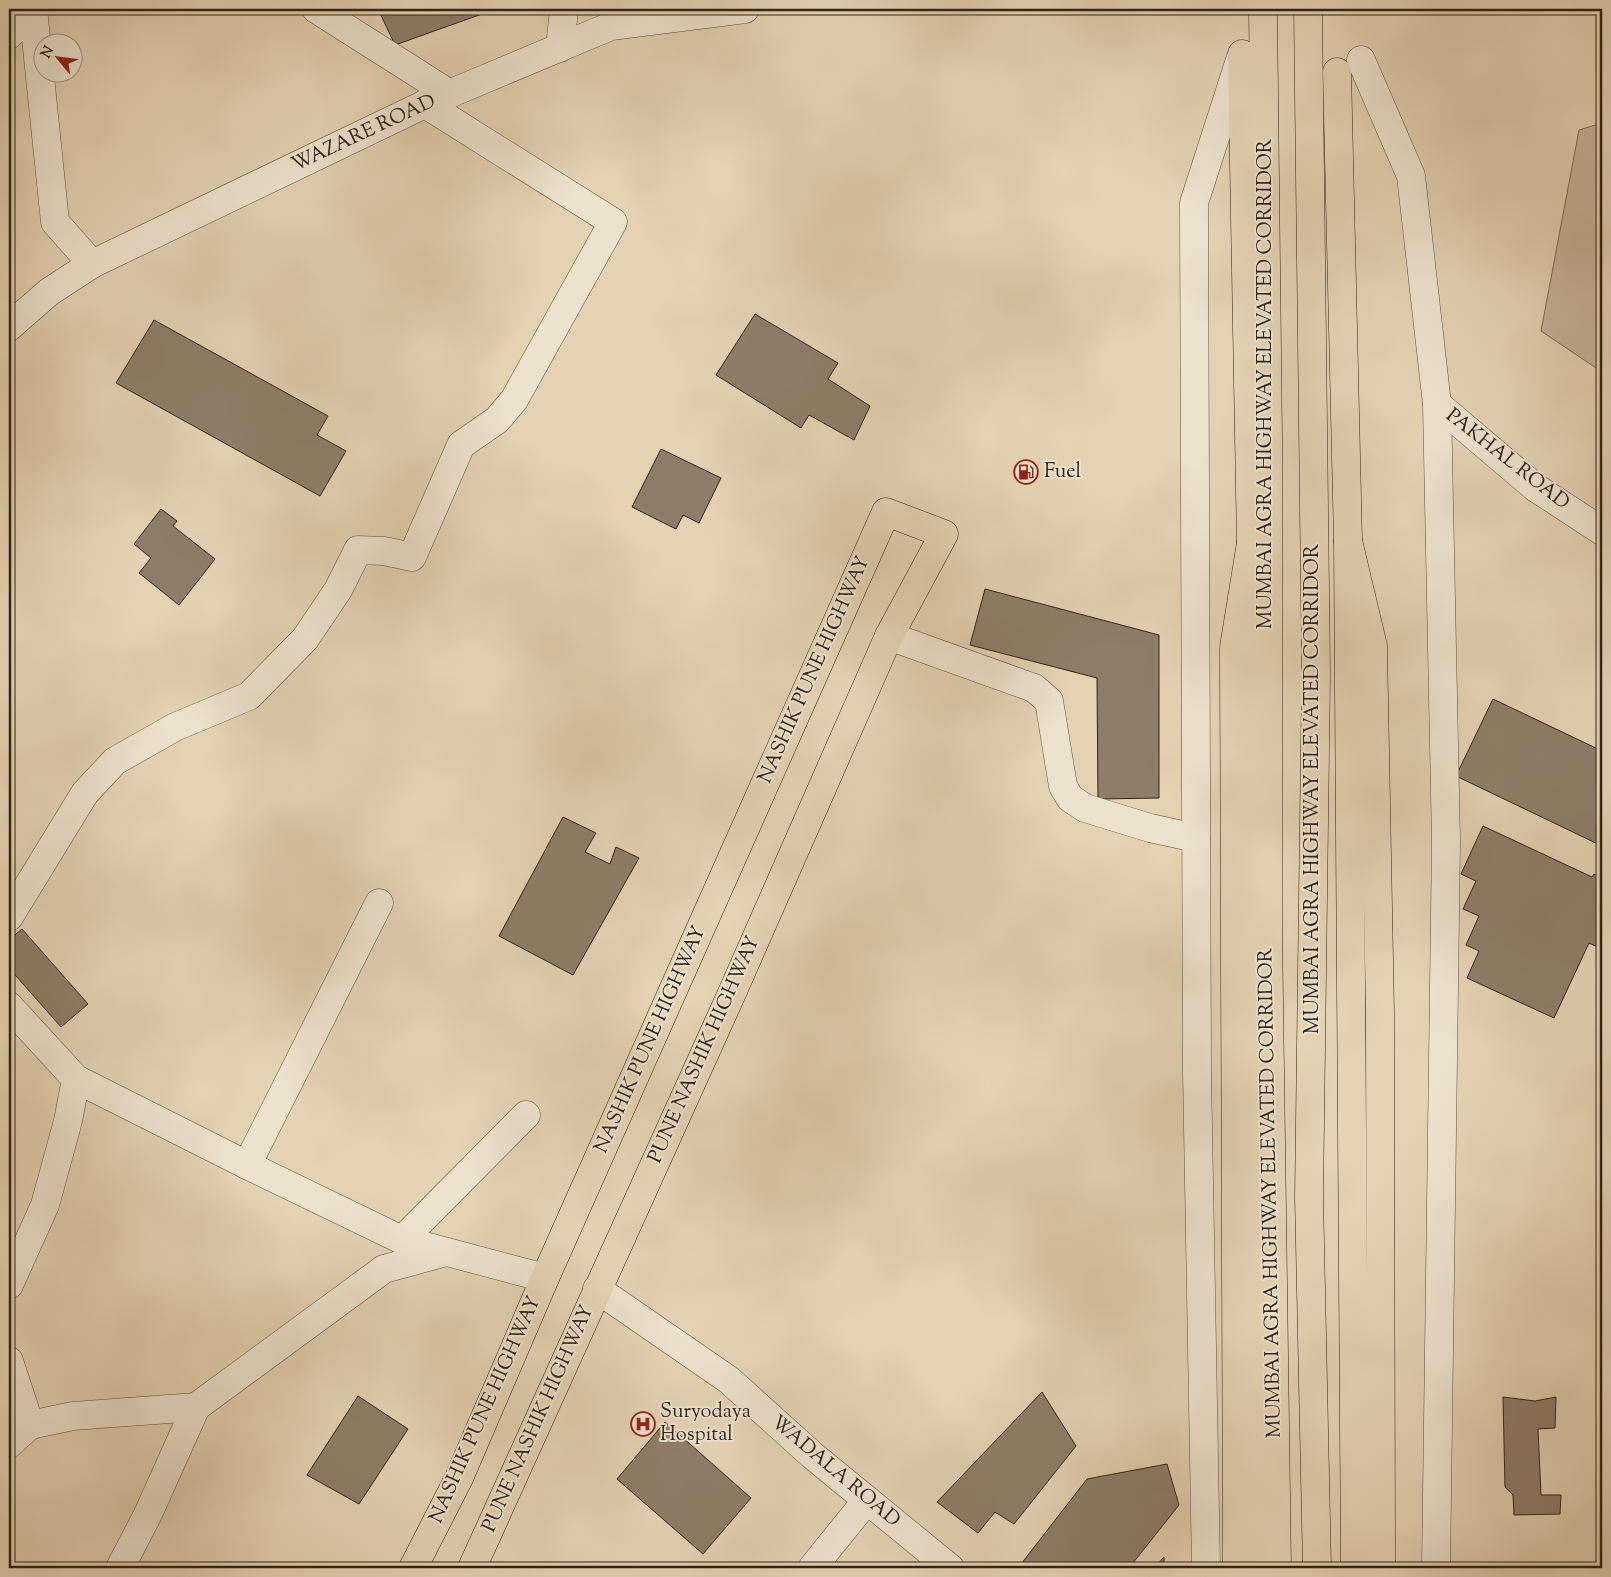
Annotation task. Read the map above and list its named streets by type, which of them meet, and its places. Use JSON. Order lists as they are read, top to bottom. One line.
{"streets":{"main road":["MUMBAI AGRA HIGHWAY ELEVATED CORRIDOR","NASHIK PUNE HIGHWAY","PUNE NASHIK HIGHWAY"],"street":["WAZARE ROAD","PAKHAL ROAD","WADALA ROAD"]},"crossings":[["NASHIK PUNE HIGHWAY","PUNE NASHIK HIGHWAY"],["PUNE NASHIK HIGHWAY","WADALA ROAD"]],"places":{"fuel station":["Fuel"],"hospital":["Suryodaya Hospital"]},"north":"top left"}
